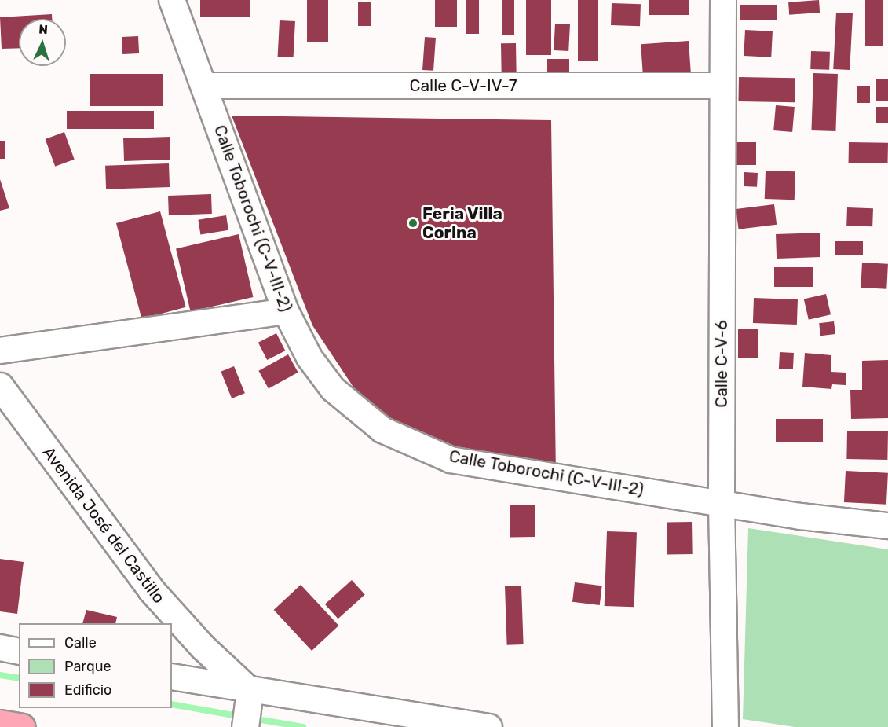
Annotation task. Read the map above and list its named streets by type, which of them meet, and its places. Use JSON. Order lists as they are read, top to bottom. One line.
{"streets":{"main road":["Avenida José del Castillo"],"street":["Calle C-V-IV-7","Calle Toborochi (C-V-III-2)","Calle C-V-6"]},"crossings":[["Calle C-V-IV-7","Calle Toborochi (C-V-III-2)"],["Calle C-V-IV-7","Calle C-V-6"],["Calle Toborochi (C-V-III-2)","Calle C-V-6"]],"places":["Feria Villa Corina"],"legend":["Calle","Parque","Edificio"],"north":"top"}
